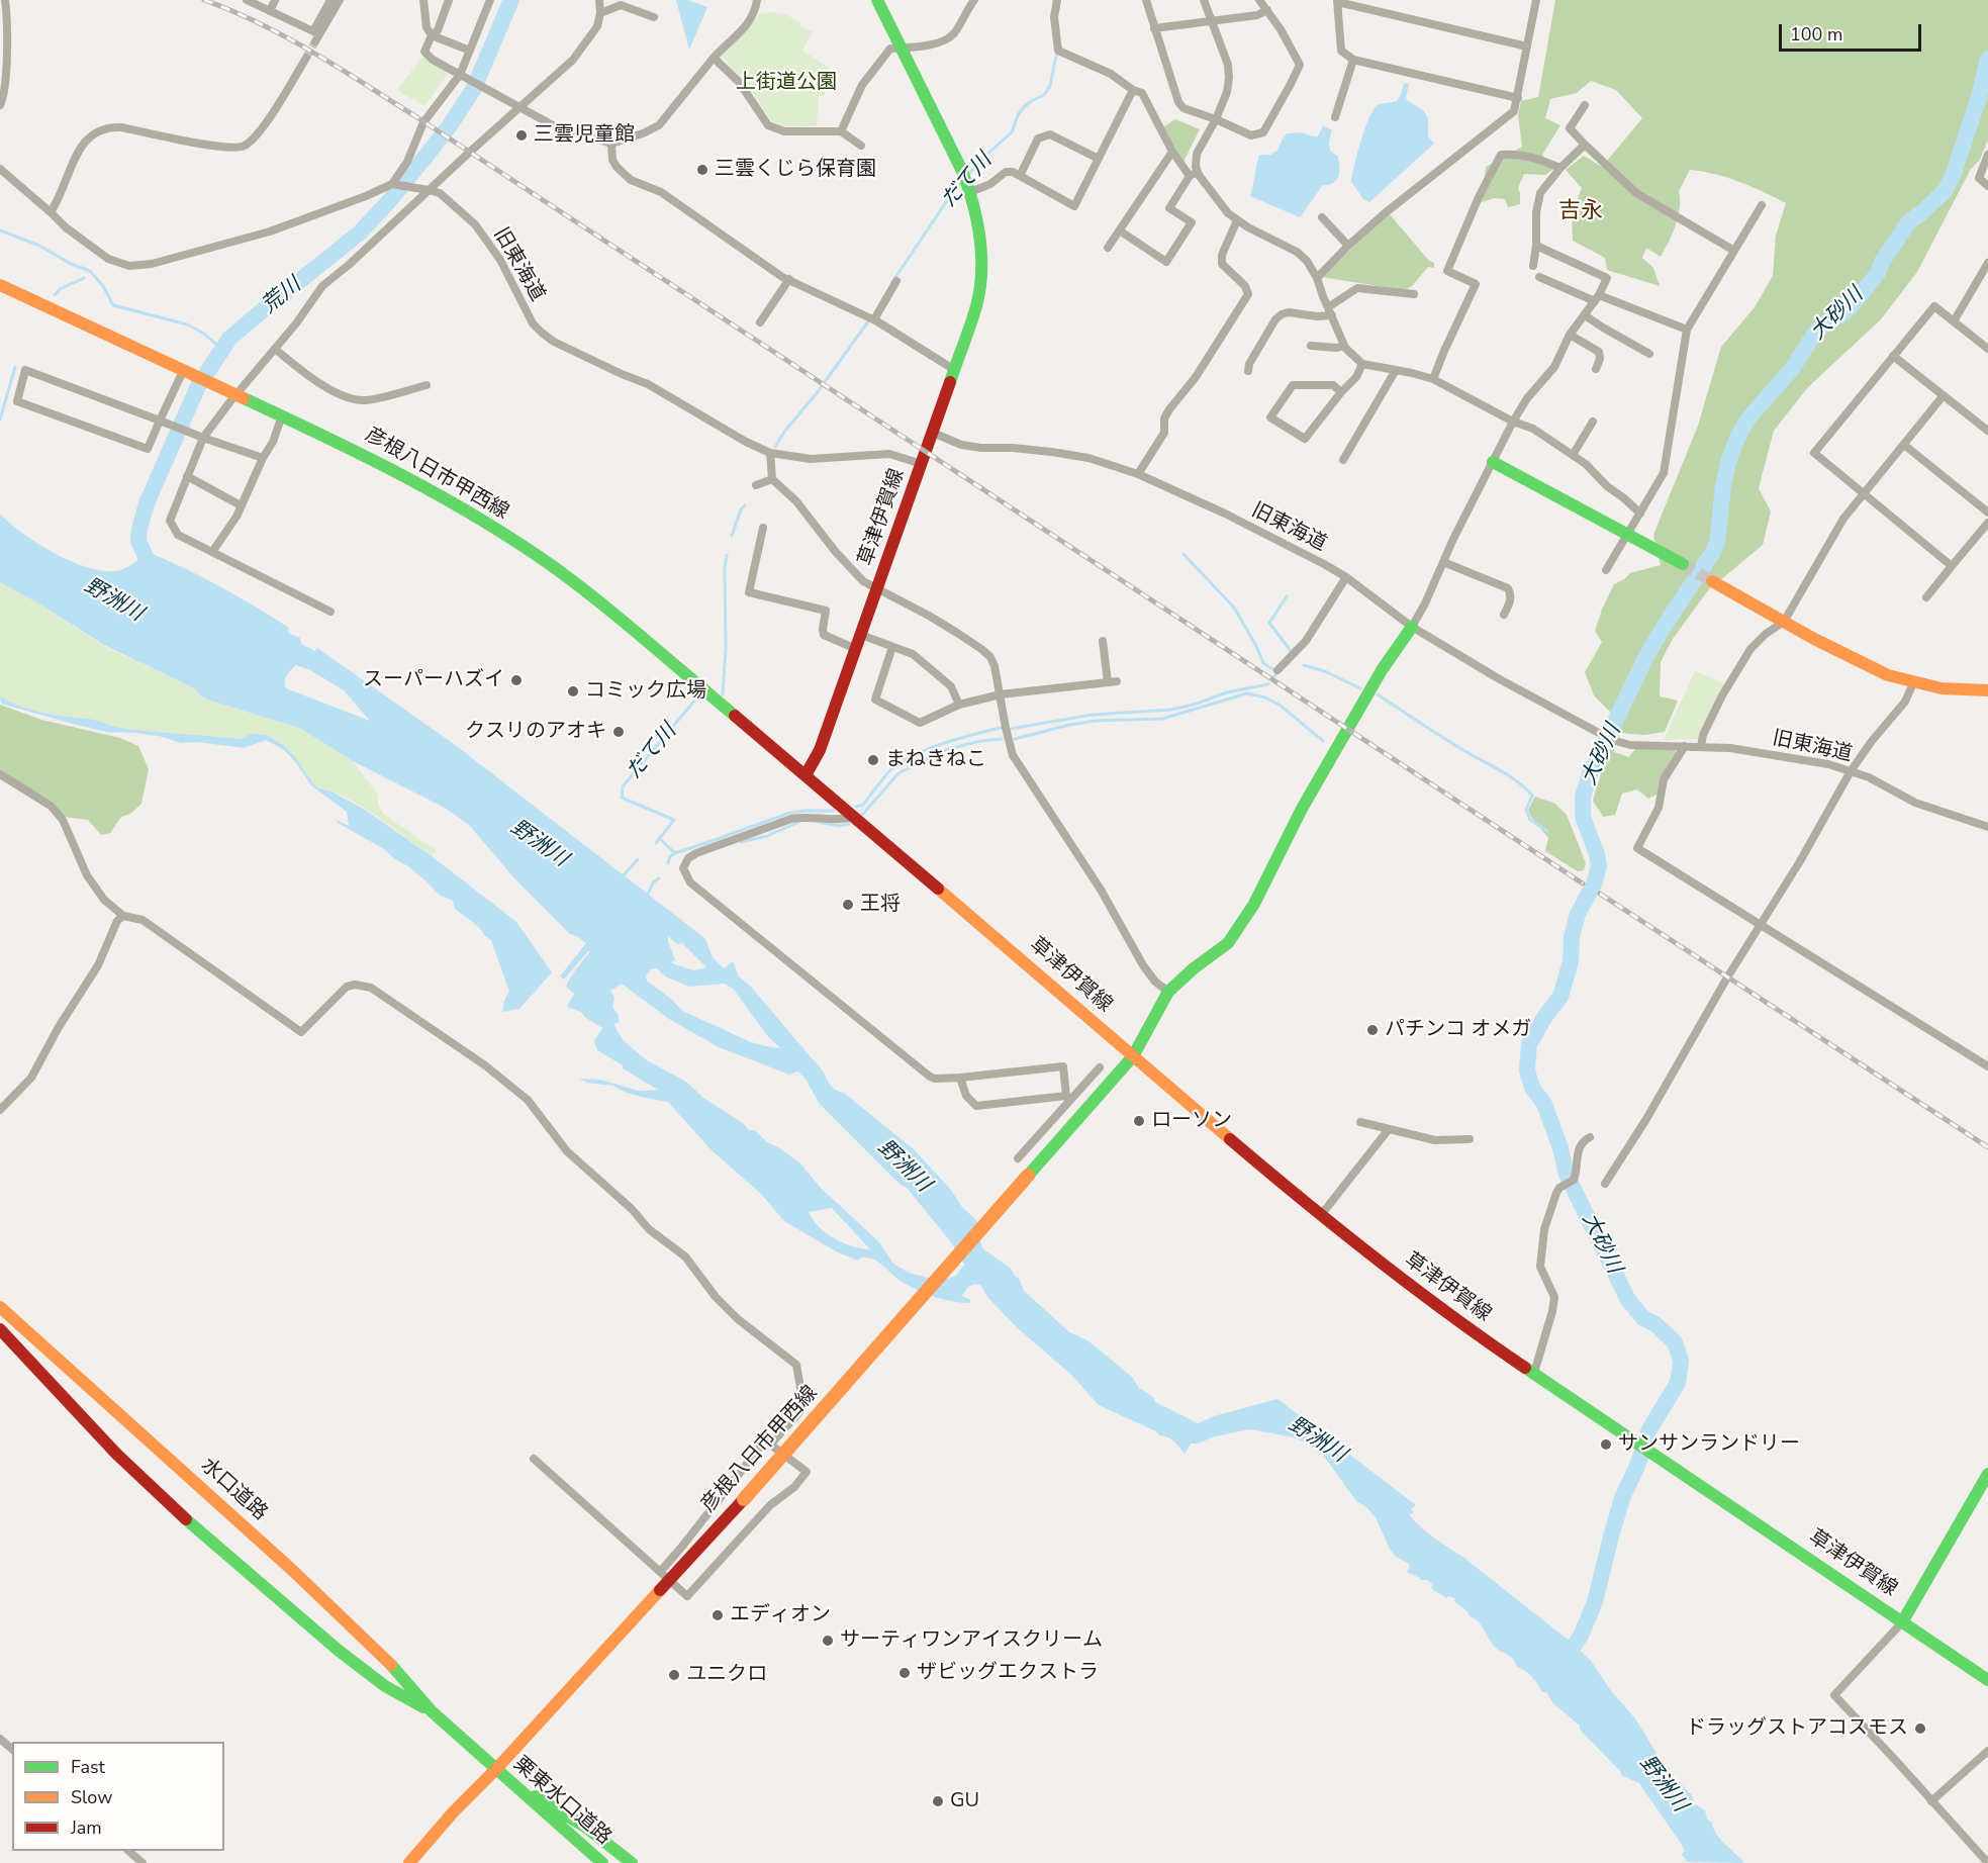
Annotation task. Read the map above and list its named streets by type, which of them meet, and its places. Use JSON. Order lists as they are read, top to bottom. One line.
{"streets":{"main road":["彦根八日市甲西線","草津伊賀線","水口道路","栗東水口道路"],"street":["旧東海道"]},"crossings":[["旧東海道","彦根八日市甲西線"],["旧東海道","草津伊賀線"],["彦根八日市甲西線","草津伊賀線"],["彦根八日市甲西線","水口道路"],["彦根八日市甲西線","栗東水口道路"],["水口道路","栗東水口道路"]],"districts":["吉永"],"water":["だて川","荒川","大砂川","野洲川"],"parks":["上街道公園"],"places":["三雲児童館","三雲くじら保育園","スーパーハズイ","コミック広場","クスリのアオキ","まねきねこ","王将","パチンコ オメガ","ローソン","サンサンランドリー","エディオン","サーティワンアイスクリーム","ザビッグエクストラ","ユニクロ","ドラッグストアコスモス","GU"],"legend":["Fast","Slow","Jam"],"scale_bar":"100 m"}
